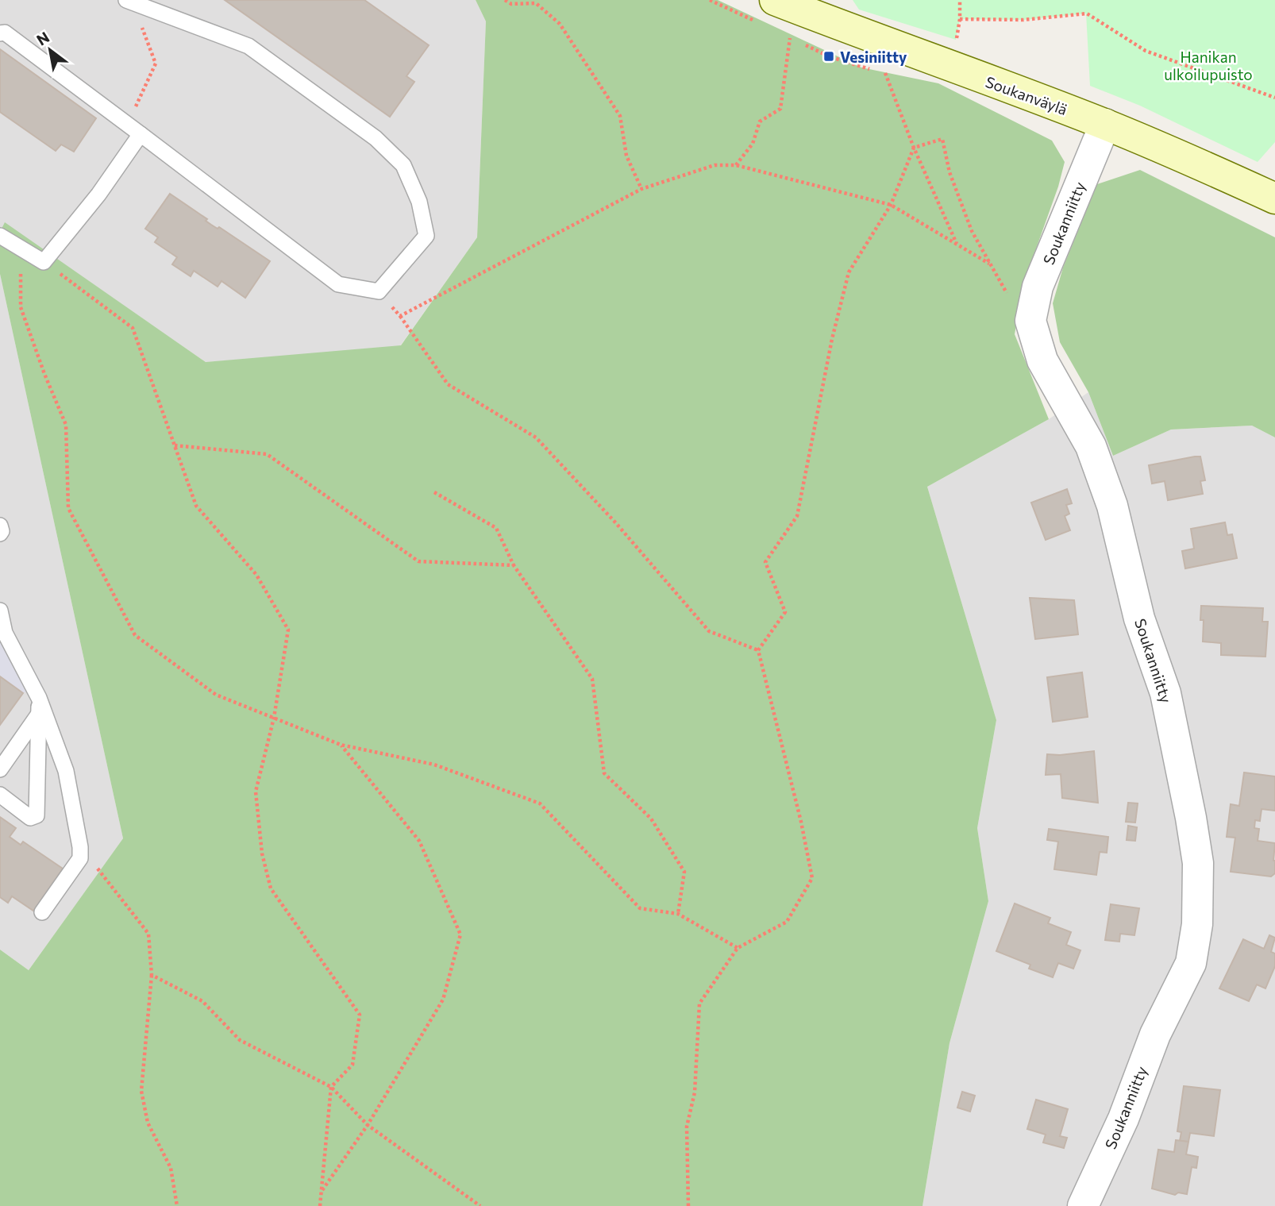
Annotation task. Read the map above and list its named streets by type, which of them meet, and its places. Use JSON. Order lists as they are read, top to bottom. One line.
{"streets":{"main road":["Soukanväylä"],"street":["Soukanniitty"]},"crossings":[["Soukanväylä","Soukanniitty"]],"parks":["Hanikan ulkoilupuisto"],"places":{"transit":["Vesiniitty"]},"north":"top left"}
